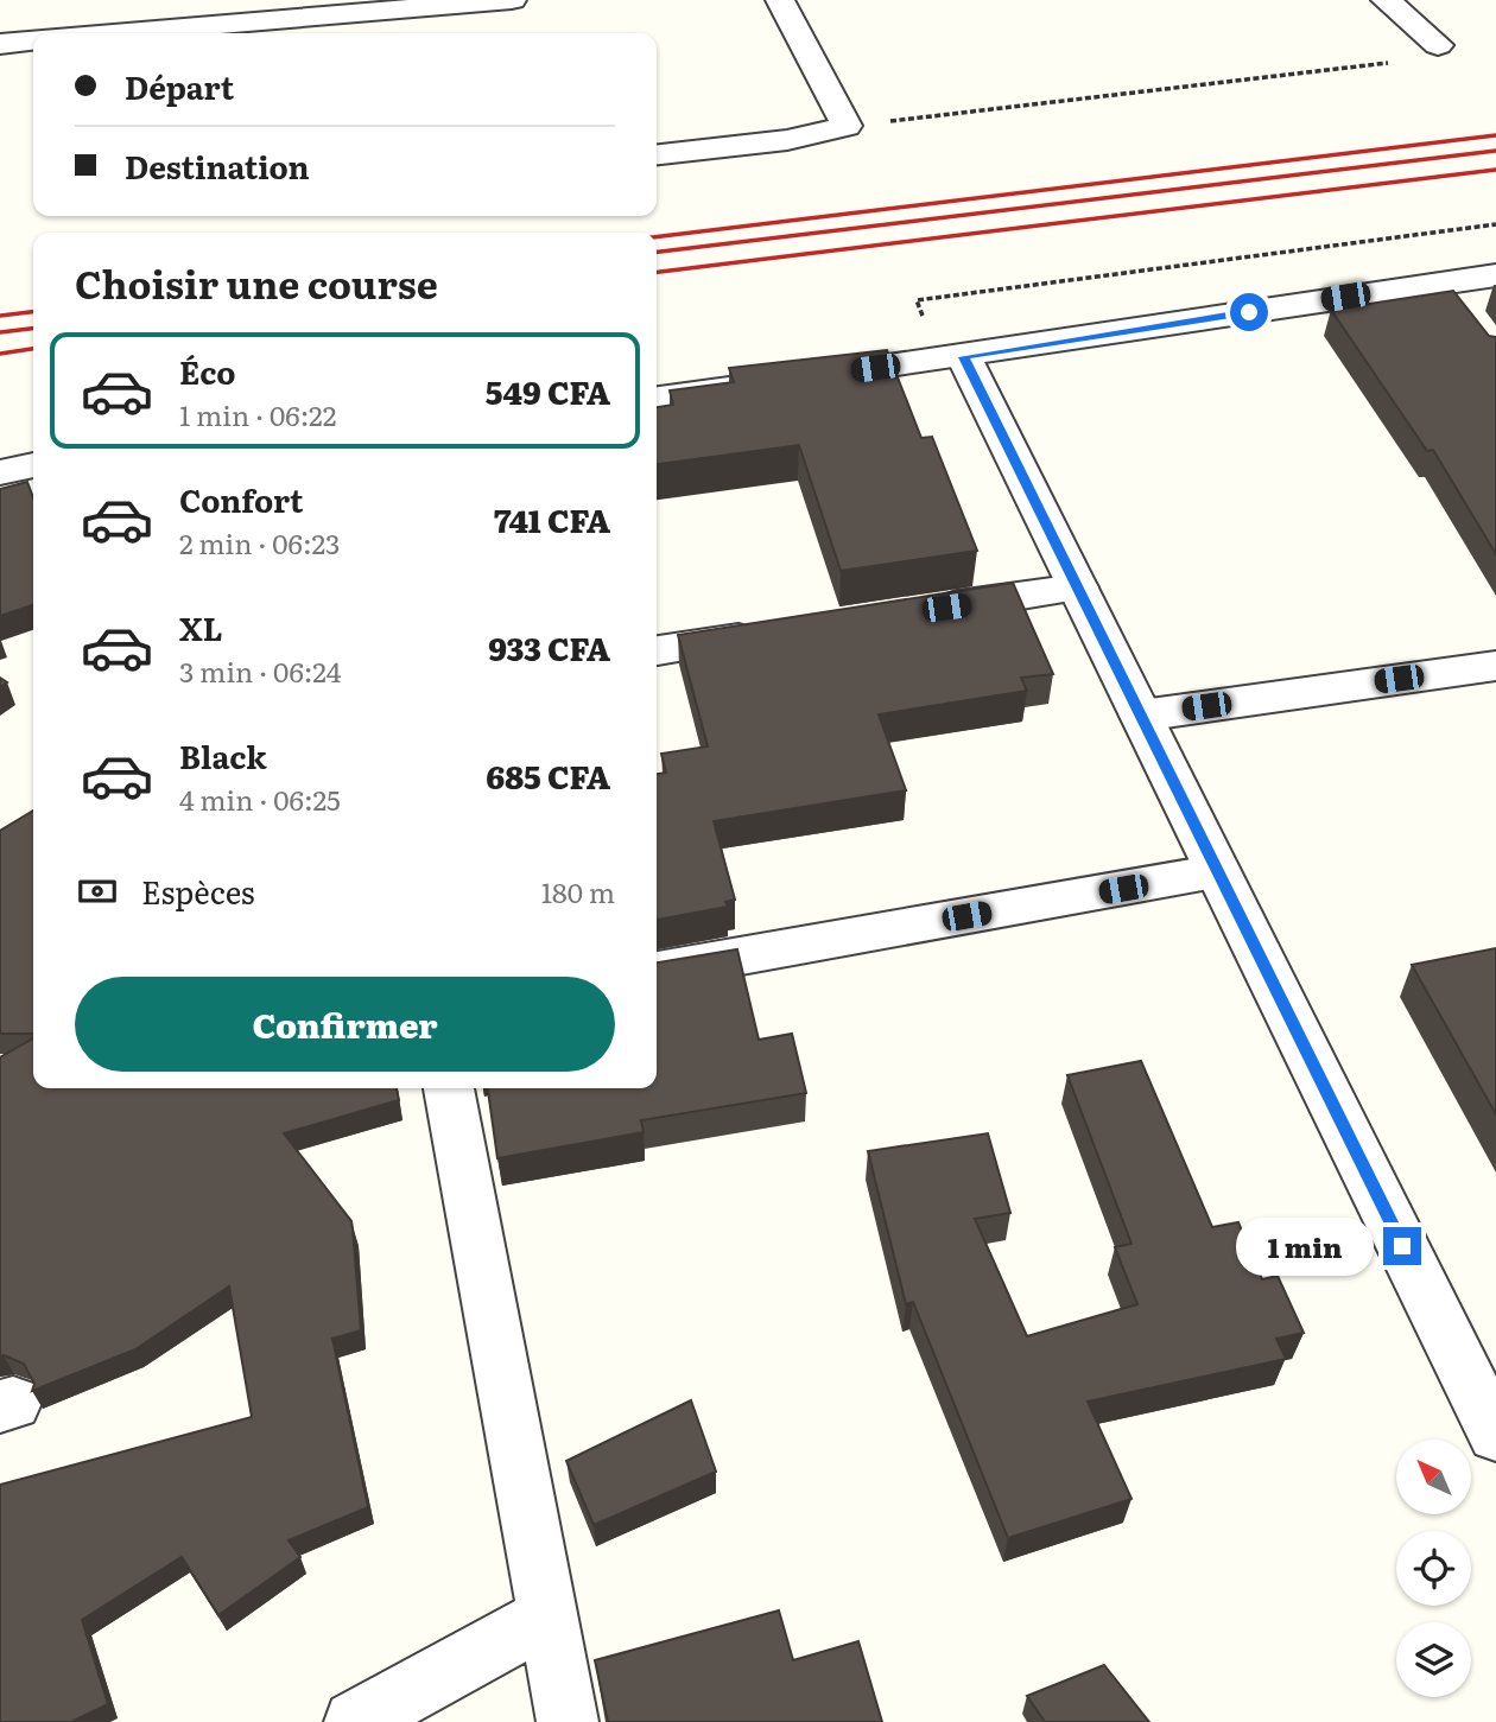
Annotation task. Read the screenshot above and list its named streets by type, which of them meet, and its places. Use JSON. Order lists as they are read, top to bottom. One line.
{"north":"top left","page":{"banner":["Départ","Destination"],"heading":"Choisir une course","list":[{"name":"Éco","note":"1 min · 06:22","value":"549 CFA"},{"name":"Confort","note":"2 min · 06:23","value":"741 CFA"},{"name":"XL","note":"3 min · 06:24","value":"933 CFA"},{"name":"Black","note":"4 min · 06:25","value":"685 CFA"}],"pay":["Espèces","180 m"],"buttons":"Confirmer","bubble":"1 min"}}
